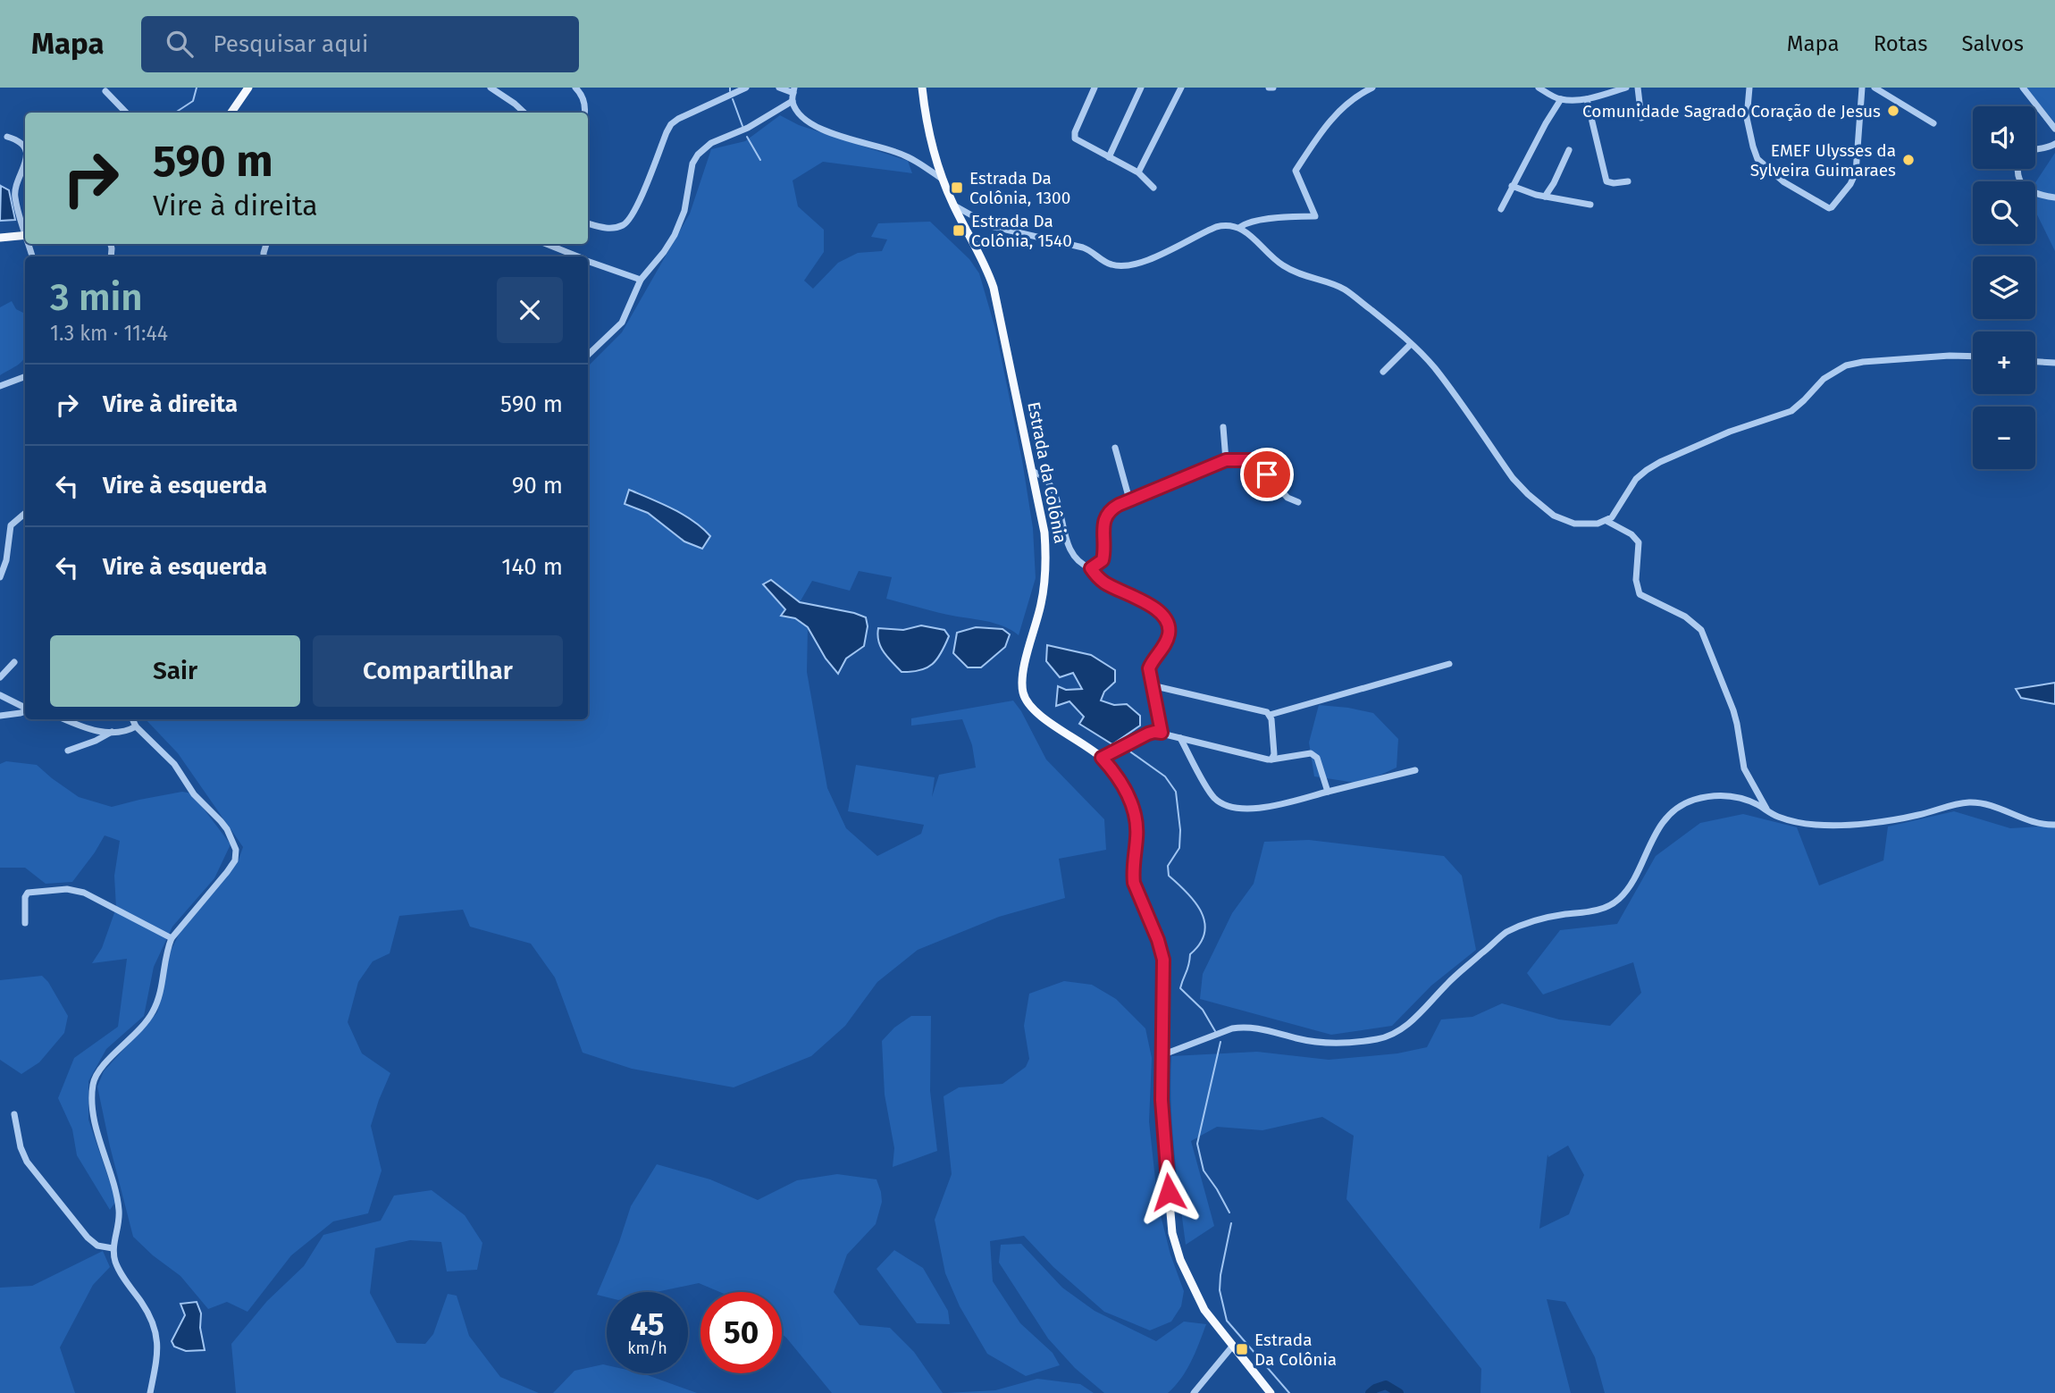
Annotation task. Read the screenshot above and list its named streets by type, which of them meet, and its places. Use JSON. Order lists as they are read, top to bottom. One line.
{"streets":{"main road":["Estrada da Colônia"]},"places":{"other":["Comunidade Sagrado Coração de Jesus","EMEF Ulysses da Sylveira Guimaraes"],"transit":["Estrada Da Colônia, 1300","Estrada Da Colônia, 1540","Estrada Da Colônia"]},"page":{"header":"Mapa","search":"Pesquisar aqui","nav":["Mapa","Rotas","Salvos"],"map_buttons":["+","−"],"turn":["590 m","Vire à direita"],"heading":["3 min","1.3 km · 11:44"],"list":[{"name":"Vire à direita","value":"590 m"},{"name":"Vire à esquerda","value":"90 m"},{"name":"Vire à esquerda","value":"140 m"}],"buttons":["Sair","Compartilhar"],"speed":"45 km/h","limit":"50"}}
